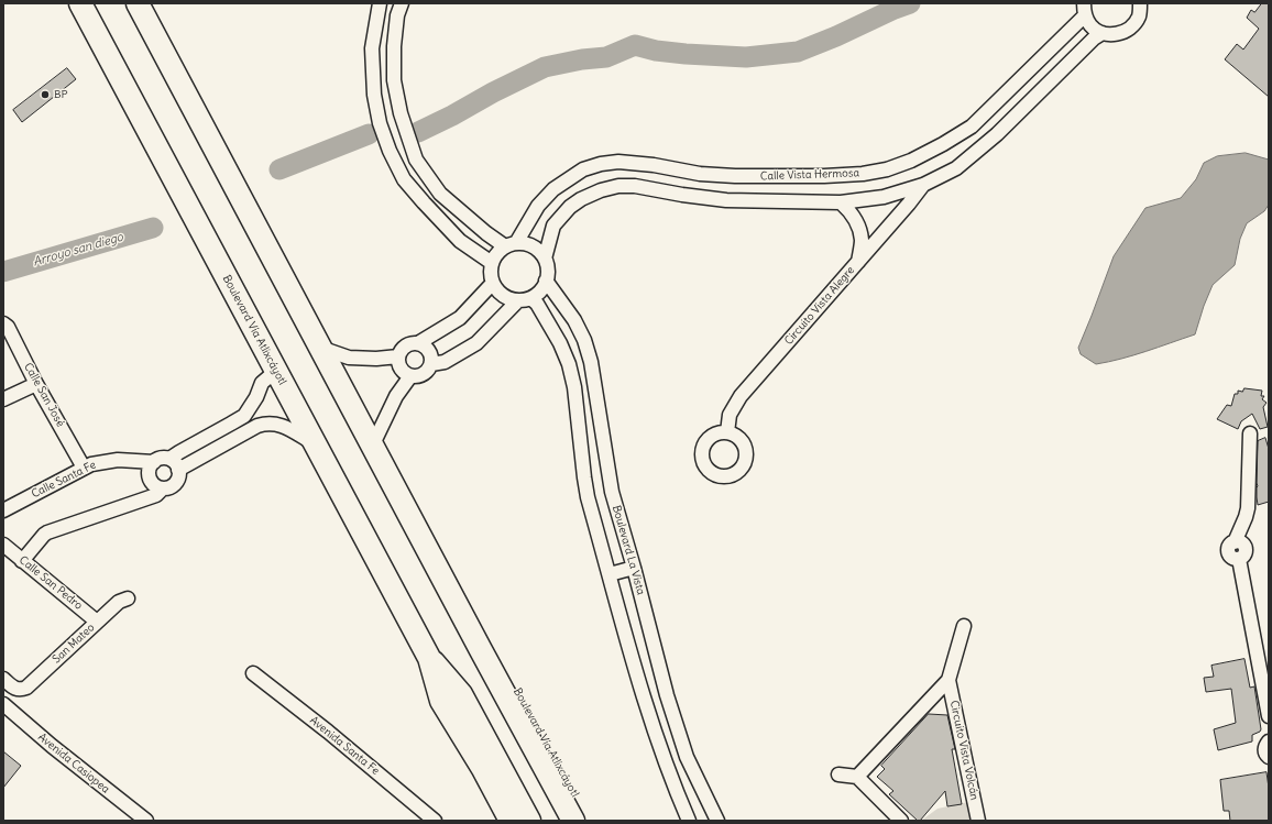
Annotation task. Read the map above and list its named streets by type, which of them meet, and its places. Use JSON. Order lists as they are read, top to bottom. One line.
{"streets":{"main road":["Boulevard Vía Atlixcáyotl"],"street":["Calle Vista Hermosa","Circuito Vista Alegre","Calle San José","Calle Santa Fe","Boulevard La Vista","Calle San Pedro","San Mateo","Avenida Santa Fe","Circuito Vista Volcán","Avenida Casiopea"]},"crossings":[["Calle Vista Hermosa","Boulevard La Vista"],["Calle San José","Calle Santa Fe"],["Calle San Pedro","San Mateo"]],"water":["Arroyo san diego"],"places":["BP"]}
